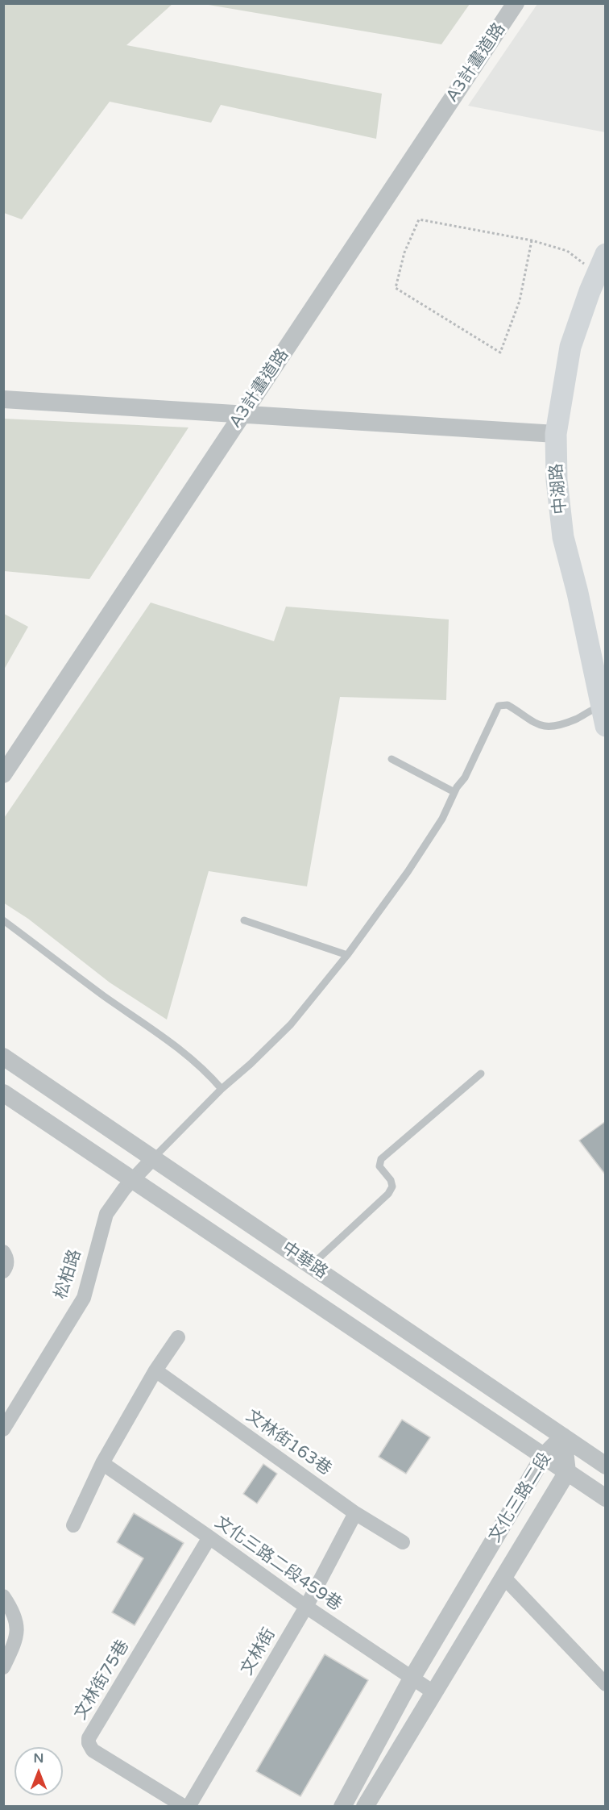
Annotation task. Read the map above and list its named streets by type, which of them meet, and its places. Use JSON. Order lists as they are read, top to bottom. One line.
{"streets":{"main road":["中湖路"],"street":["A3計畫道路","中華路","松柏路","文林街163巷","文化三路二段","文化三路二段459巷","文林街","文林街75巷"]},"crossings":[["中華路","松柏路"],["中華路","文化三路二段"],["文林街163巷","文林街"],["文化三路二段","文化三路二段459巷"],["文化三路二段459巷","文林街"],["文化三路二段459巷","文林街75巷"]],"north":"top"}
